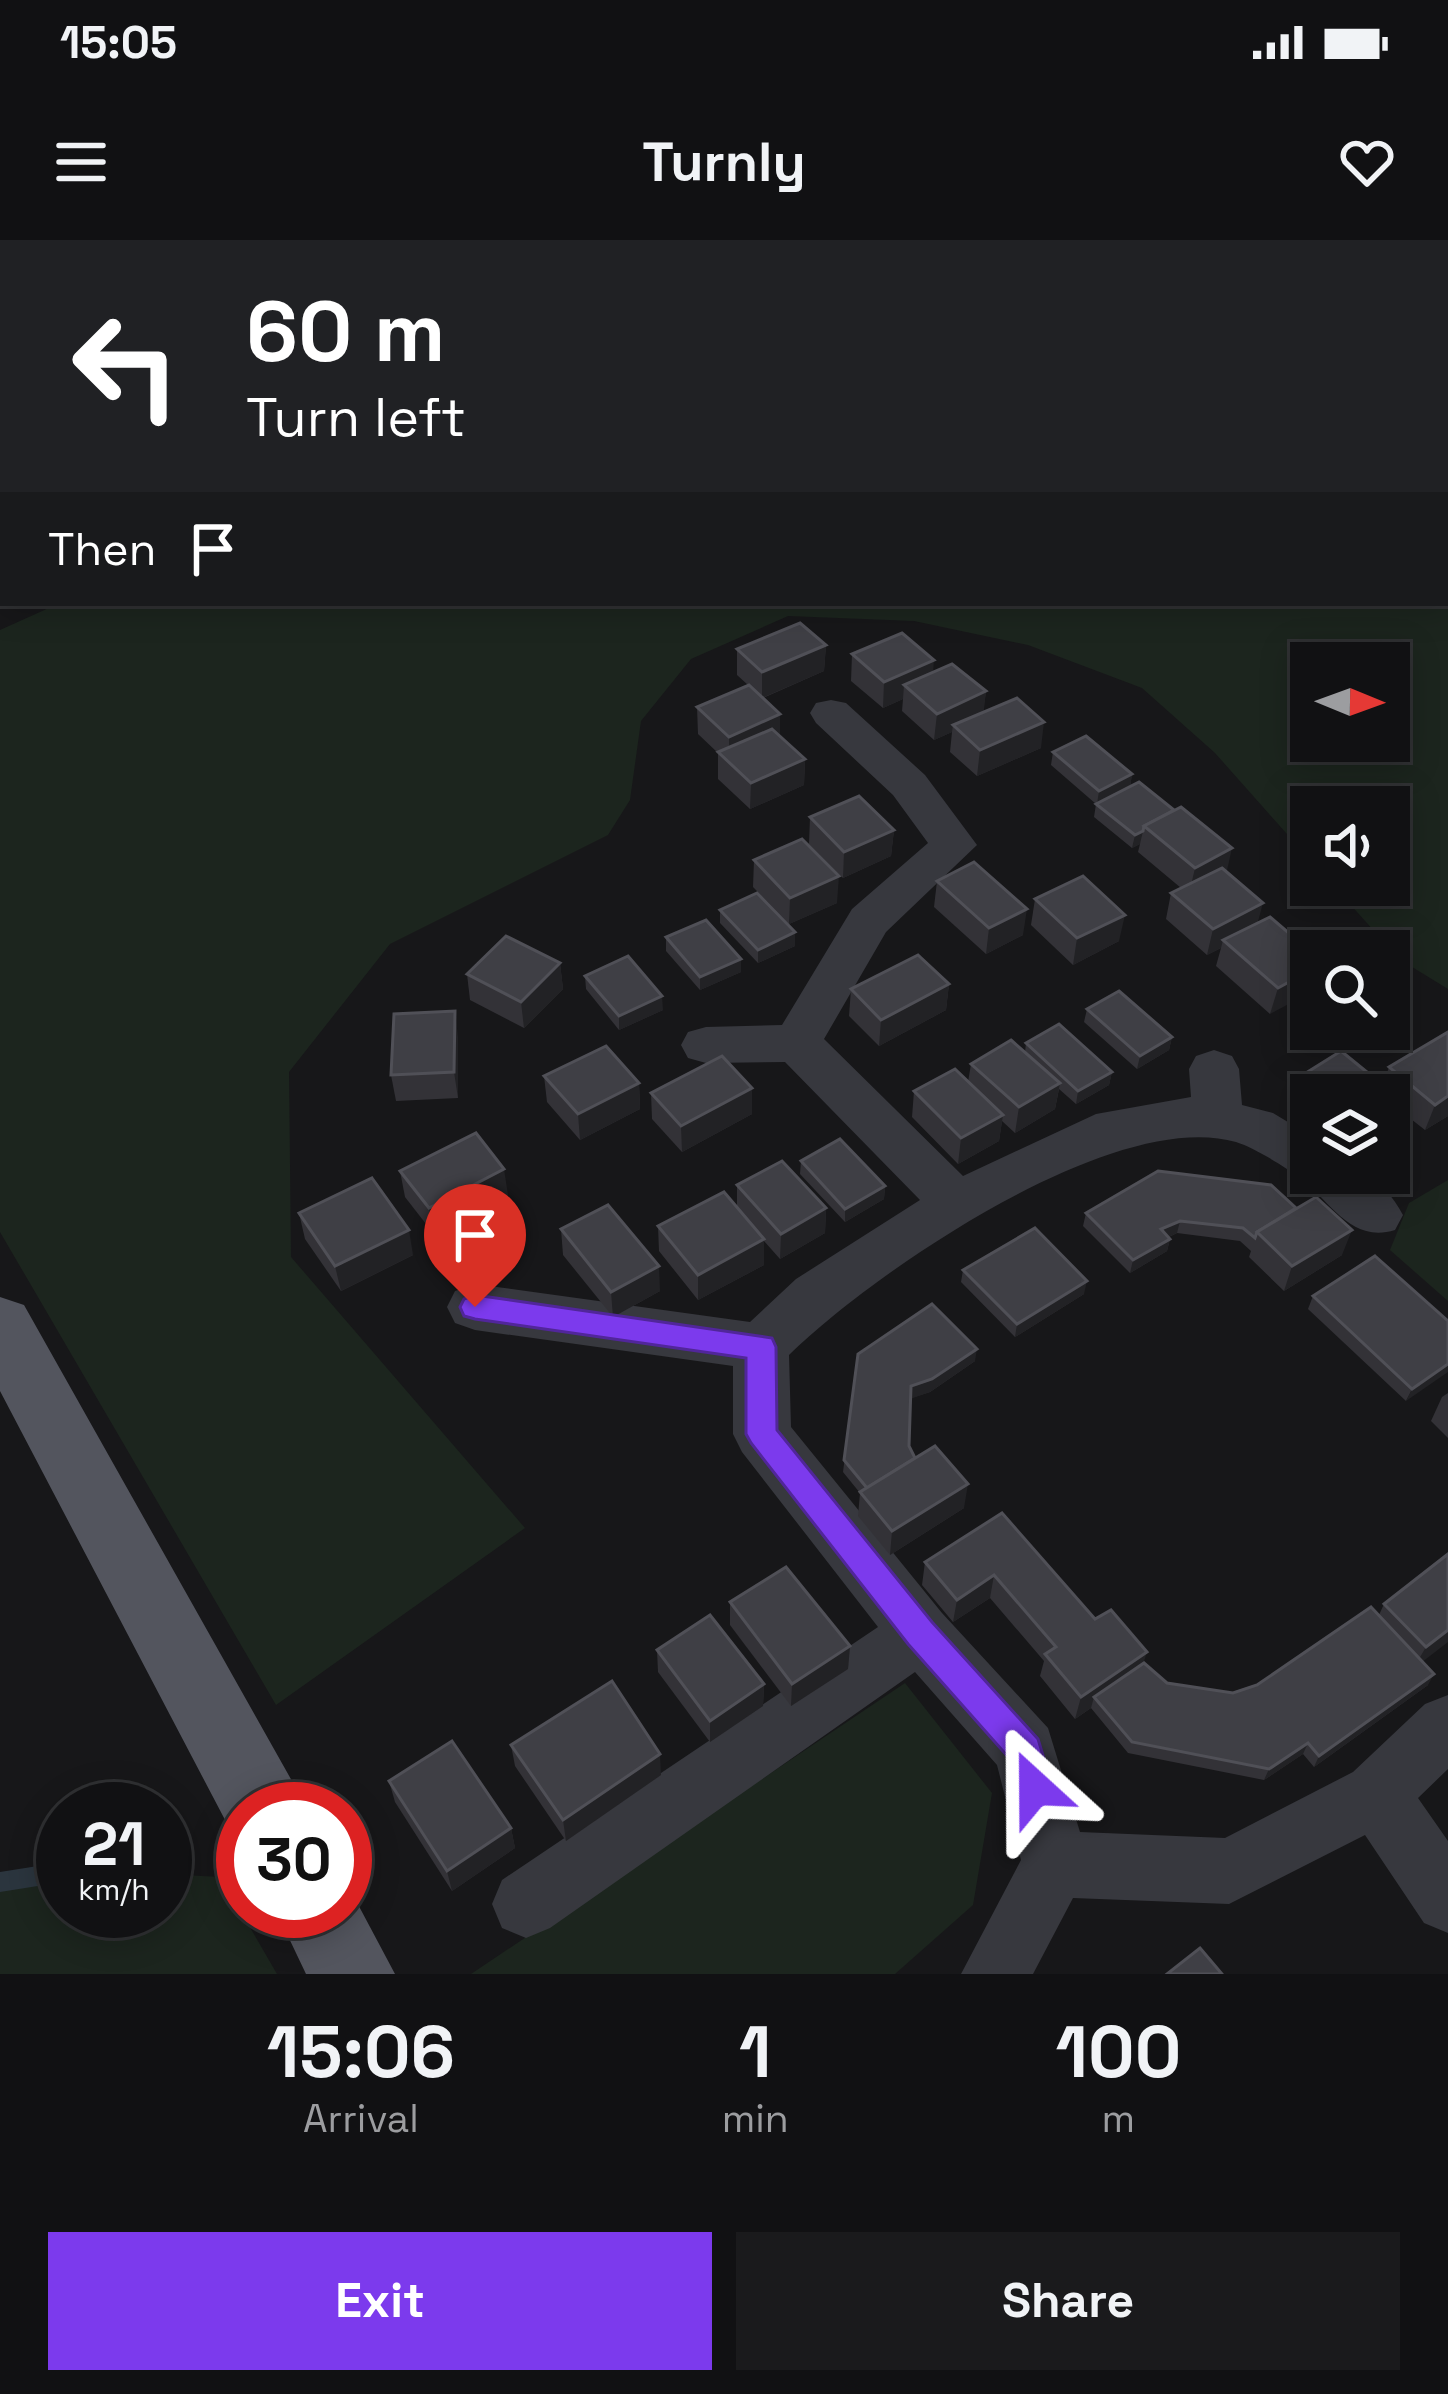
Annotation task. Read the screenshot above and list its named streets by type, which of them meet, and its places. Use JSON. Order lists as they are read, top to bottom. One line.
{"north":"right","page":{"status":"15:05","header":"Turnly","turn":["60 m","Turn left"],"then":"Then","speed":"21 km/h","limit":"30","eta":["15:06","Arrival","1","min","100","m"],"buttons":["Exit","Share"]}}
